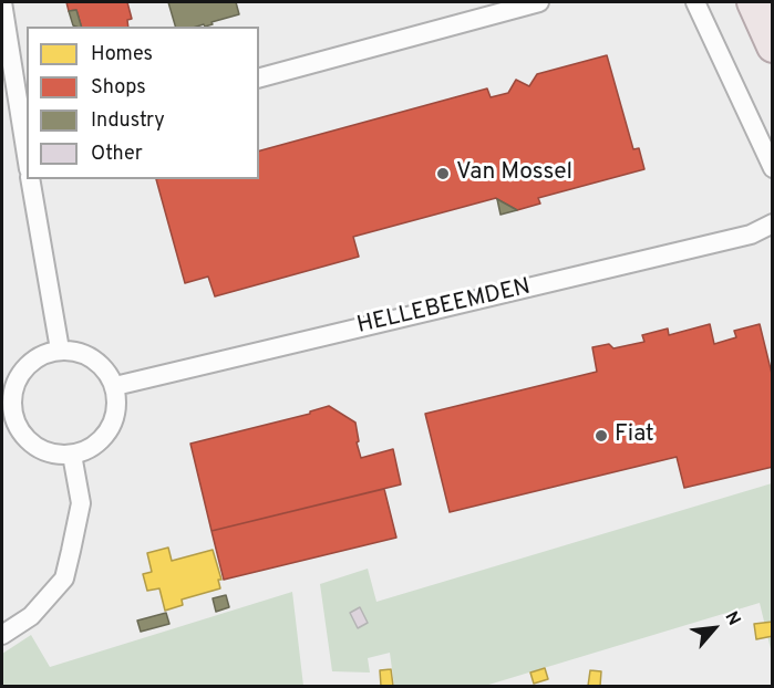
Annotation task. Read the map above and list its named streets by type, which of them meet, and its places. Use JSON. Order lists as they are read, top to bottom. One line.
{"streets":{"street":["HELLEBEEMDEN"]},"places":["Van Mossel","Fiat"],"legend":["Homes","Shops","Industry","Other"],"north":"top right"}
